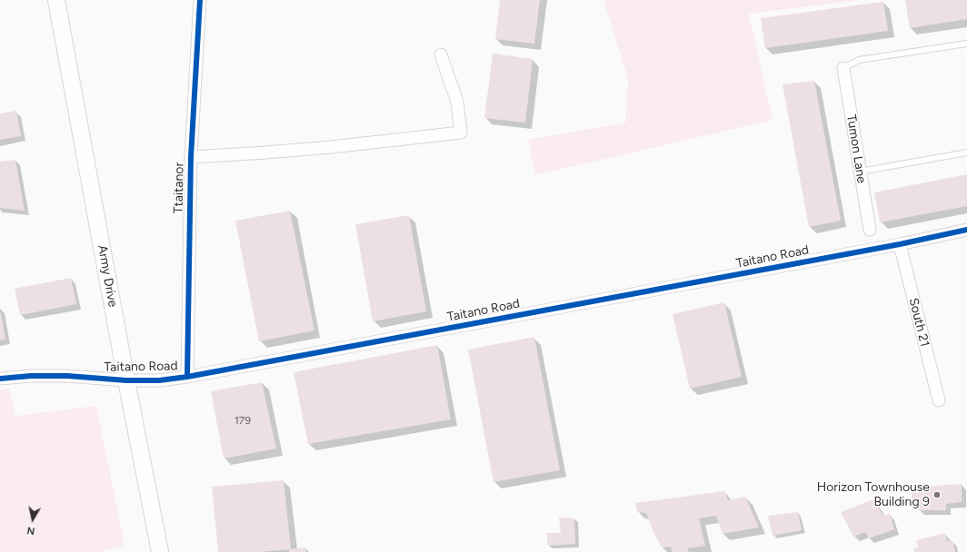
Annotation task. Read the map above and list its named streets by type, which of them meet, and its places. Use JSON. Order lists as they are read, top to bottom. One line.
{"streets":{"main road":["Army Drive"],"street":["Tumon Lane","Ttaitanor","Taitano Road","South 21"]},"crossings":[["Ttaitanor","Taitano Road"],["Taitano Road","Army Drive"],["Taitano Road","South 21"]],"places":["Horizon Townhouse Building 9"],"house_numbers":["179"],"north":"bottom"}
